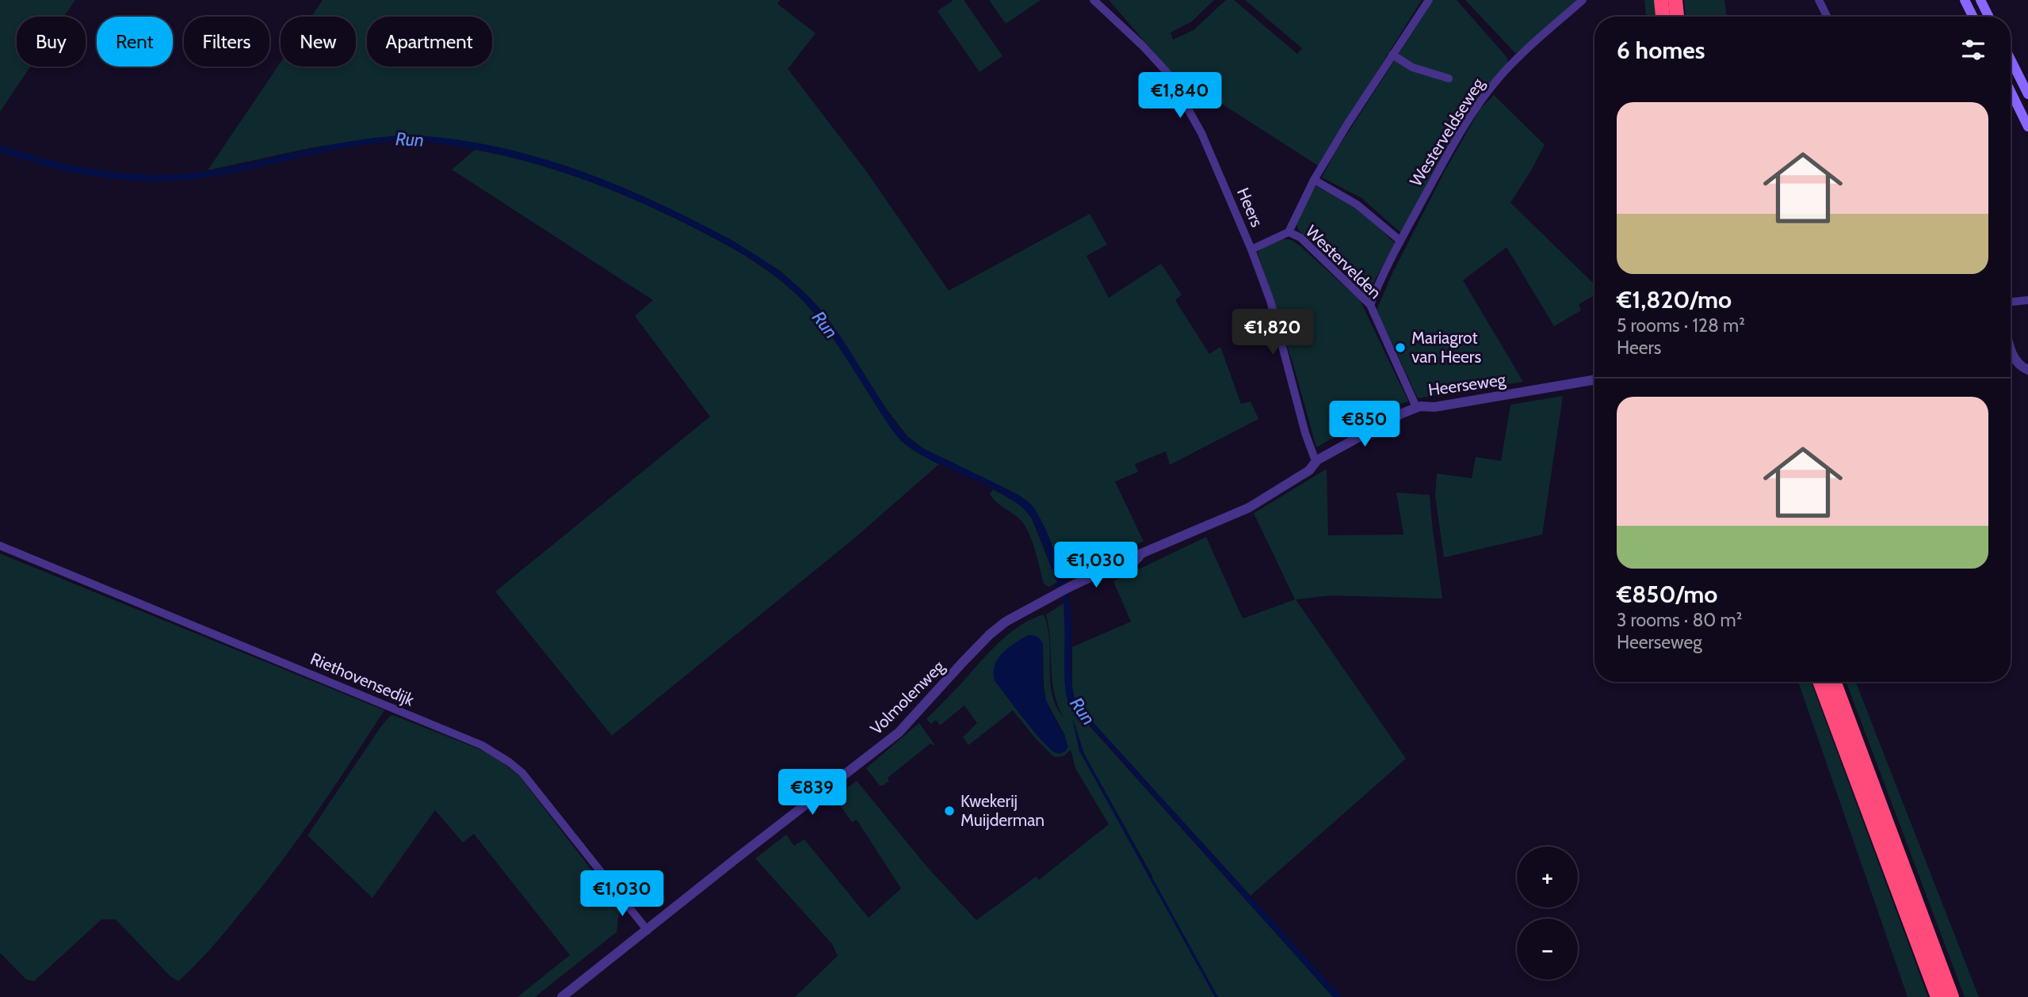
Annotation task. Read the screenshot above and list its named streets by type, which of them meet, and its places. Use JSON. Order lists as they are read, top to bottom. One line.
{"streets":{"street":["Westerveldseweg","Heers","Westervelden","Heerseweg","Riethovensedijk","Volmolenweg"]},"crossings":[["Westerveldseweg","Westervelden"],["Heers","Westervelden"],["Heers","Heerseweg"],["Westervelden","Heerseweg"],["Heerseweg","Volmolenweg"],["Riethovensedijk","Volmolenweg"]],"water":["Run"],"places":["Mariagrot van Heers","Kwekerij Muijderman"],"page":{"chip":["Buy","Rent","Filters","New","Apartment"],"heading":"6 homes","price":["€1,840","€1,820","€850","€1,030","€839","€1,030"],"list":[{"name":"€1,820/mo","note":"5 rooms · 128 m² · Heers"},{"name":"€850/mo","note":"3 rooms · 80 m² · Heerseweg"}],"map_buttons":["+","−"]}}
